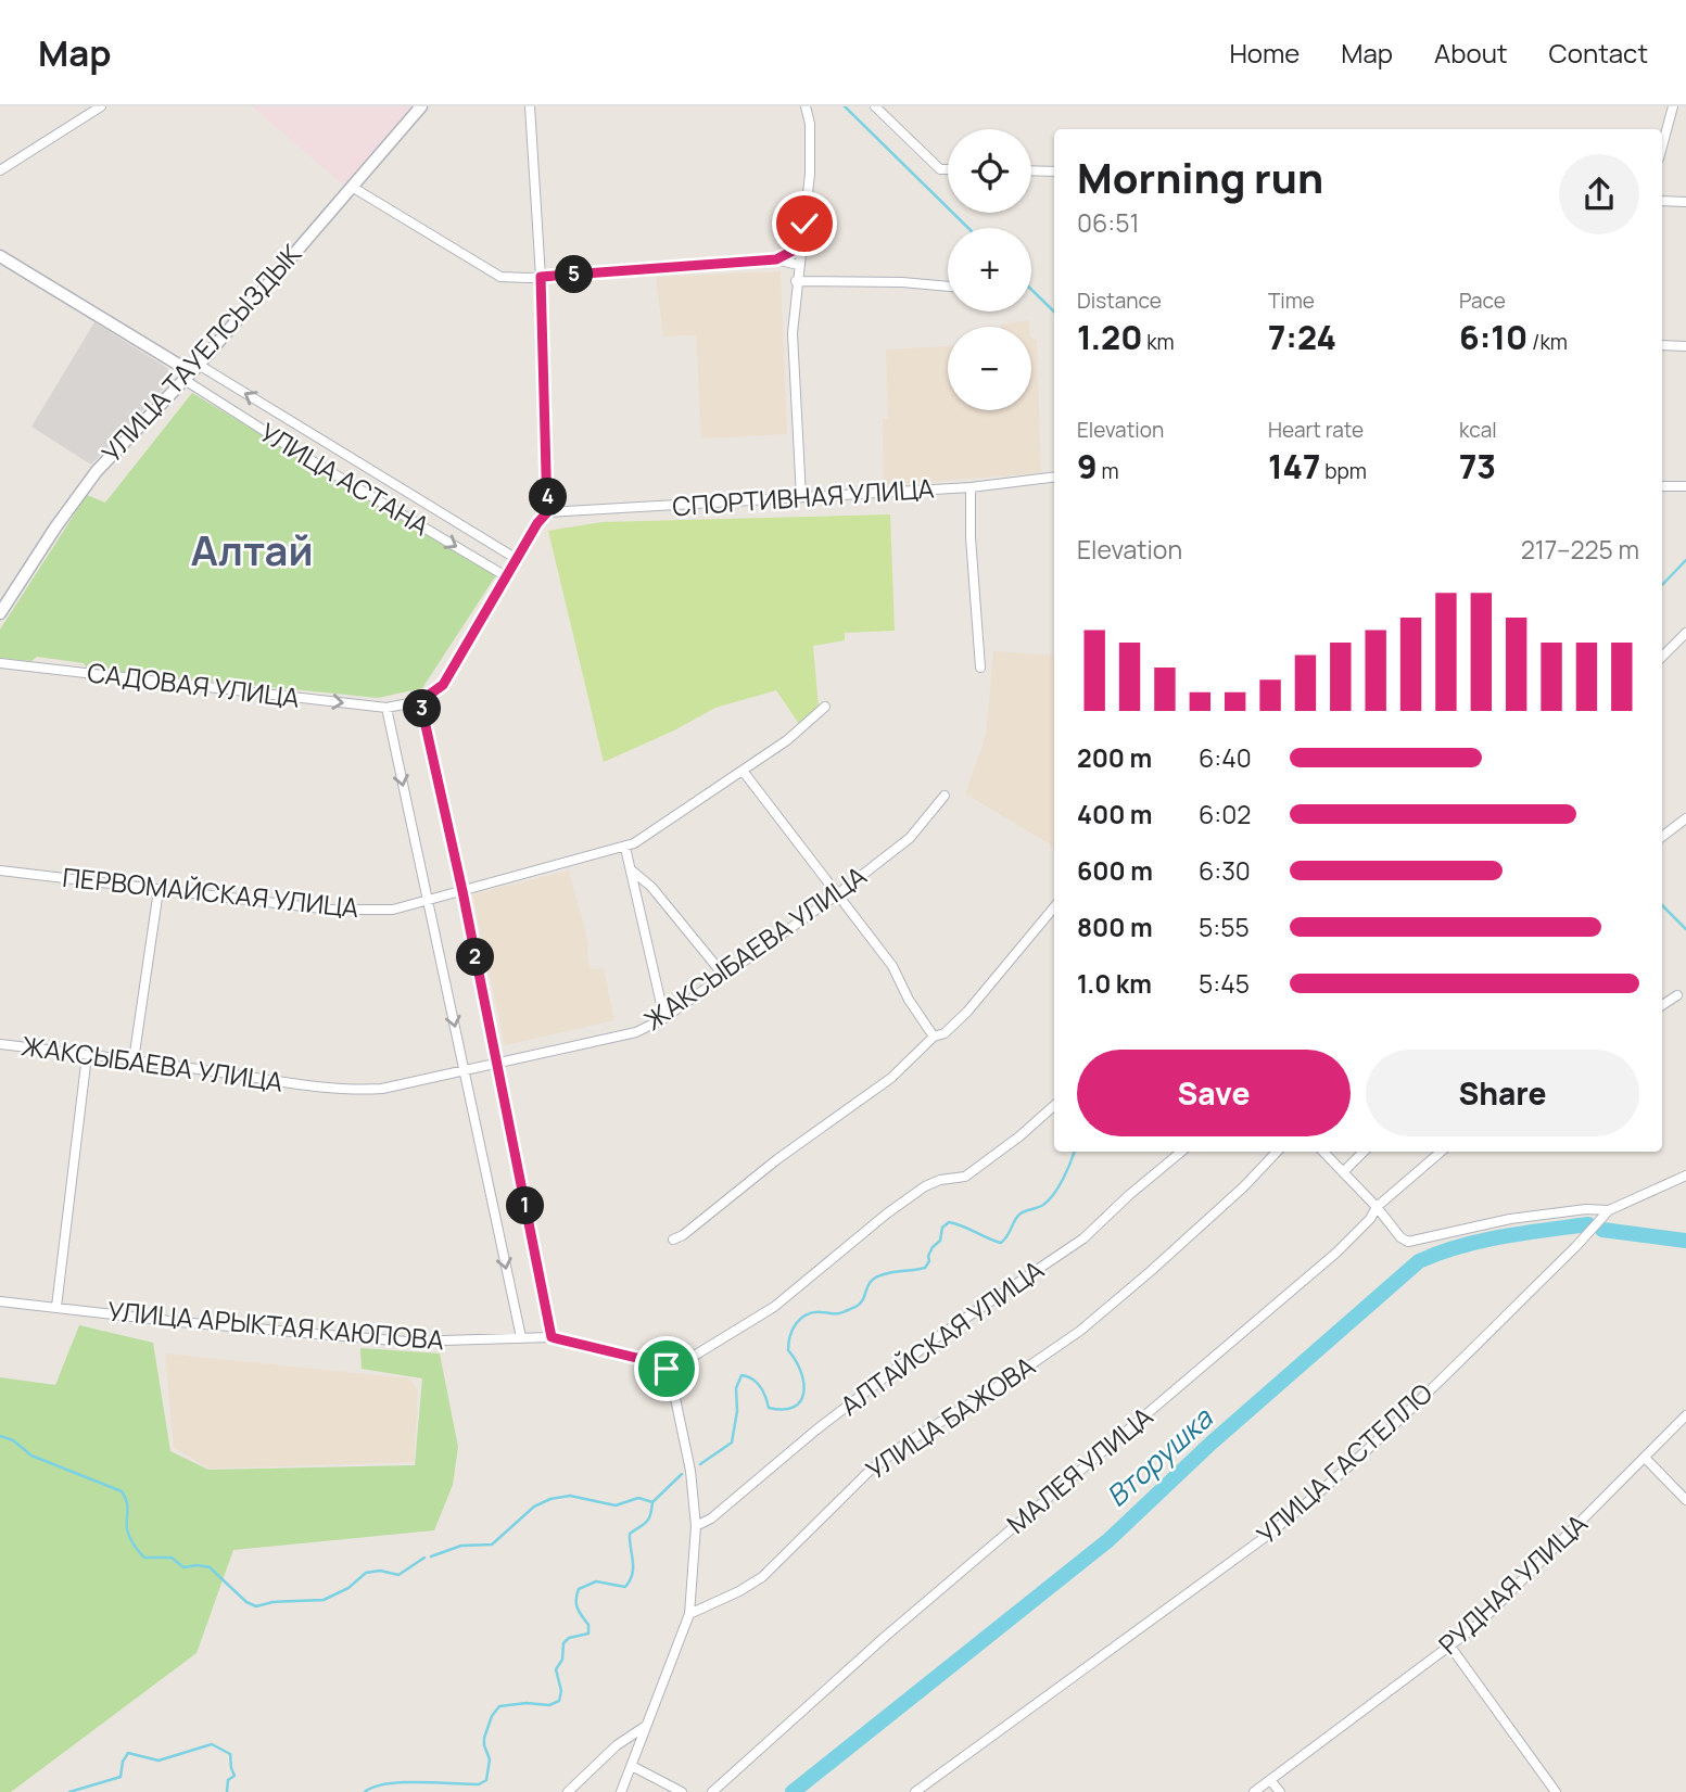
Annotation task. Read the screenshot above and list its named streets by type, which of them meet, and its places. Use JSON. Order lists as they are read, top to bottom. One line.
{"streets":{"street":["УЛИЦА ТАУЕЛСЫЗДЫК","УЛИЦА АСТАНА","СПОРТИВНАЯ УЛИЦА","САДОВАЯ УЛИЦА","ПЕРВОМАЙСКАЯ УЛИЦА","ЖАКСЫБАЕВА УЛИЦА","УЛИЦА АРЫКТАЯ КАЮПОВА","АЛТАЙСКАЯ УЛИЦА","УЛИЦА БАЖОВА","УЛИЦА ГАСТЕЛЛО","МАЛЕЯ УЛИЦА","РУДНАЯ УЛИЦА"]},"crossings":[["УЛИЦА ТАУЕЛСЫЗДЫК","УЛИЦА АСТАНА"]],"one_way":["САДОВАЯ УЛИЦА"],"districts":["Алтай"],"water":["Вторушка"],"page":{"header":"Map","nav":["Home","Map","About","Contact"],"map_buttons":["+","−"],"heading":["Morning run","06:51"],"pins":["5","4","3","2","1"],"stats":[["Distance","1.20 km"],["Time","7:24"],["Pace","6:10 /km"],["Elevation","9 m"],["Heart rate","147 bpm"],["kcal","73"]],"chart":["Elevation","217–225 m"],"list":[{"name":"200 m","note":"6:40"},{"name":"400 m","note":"6:02"},{"name":"600 m","note":"6:30"},{"name":"800 m","note":"5:55"},{"name":"1.0 km","note":"5:45"}],"buttons":["Save","Share"]}}
